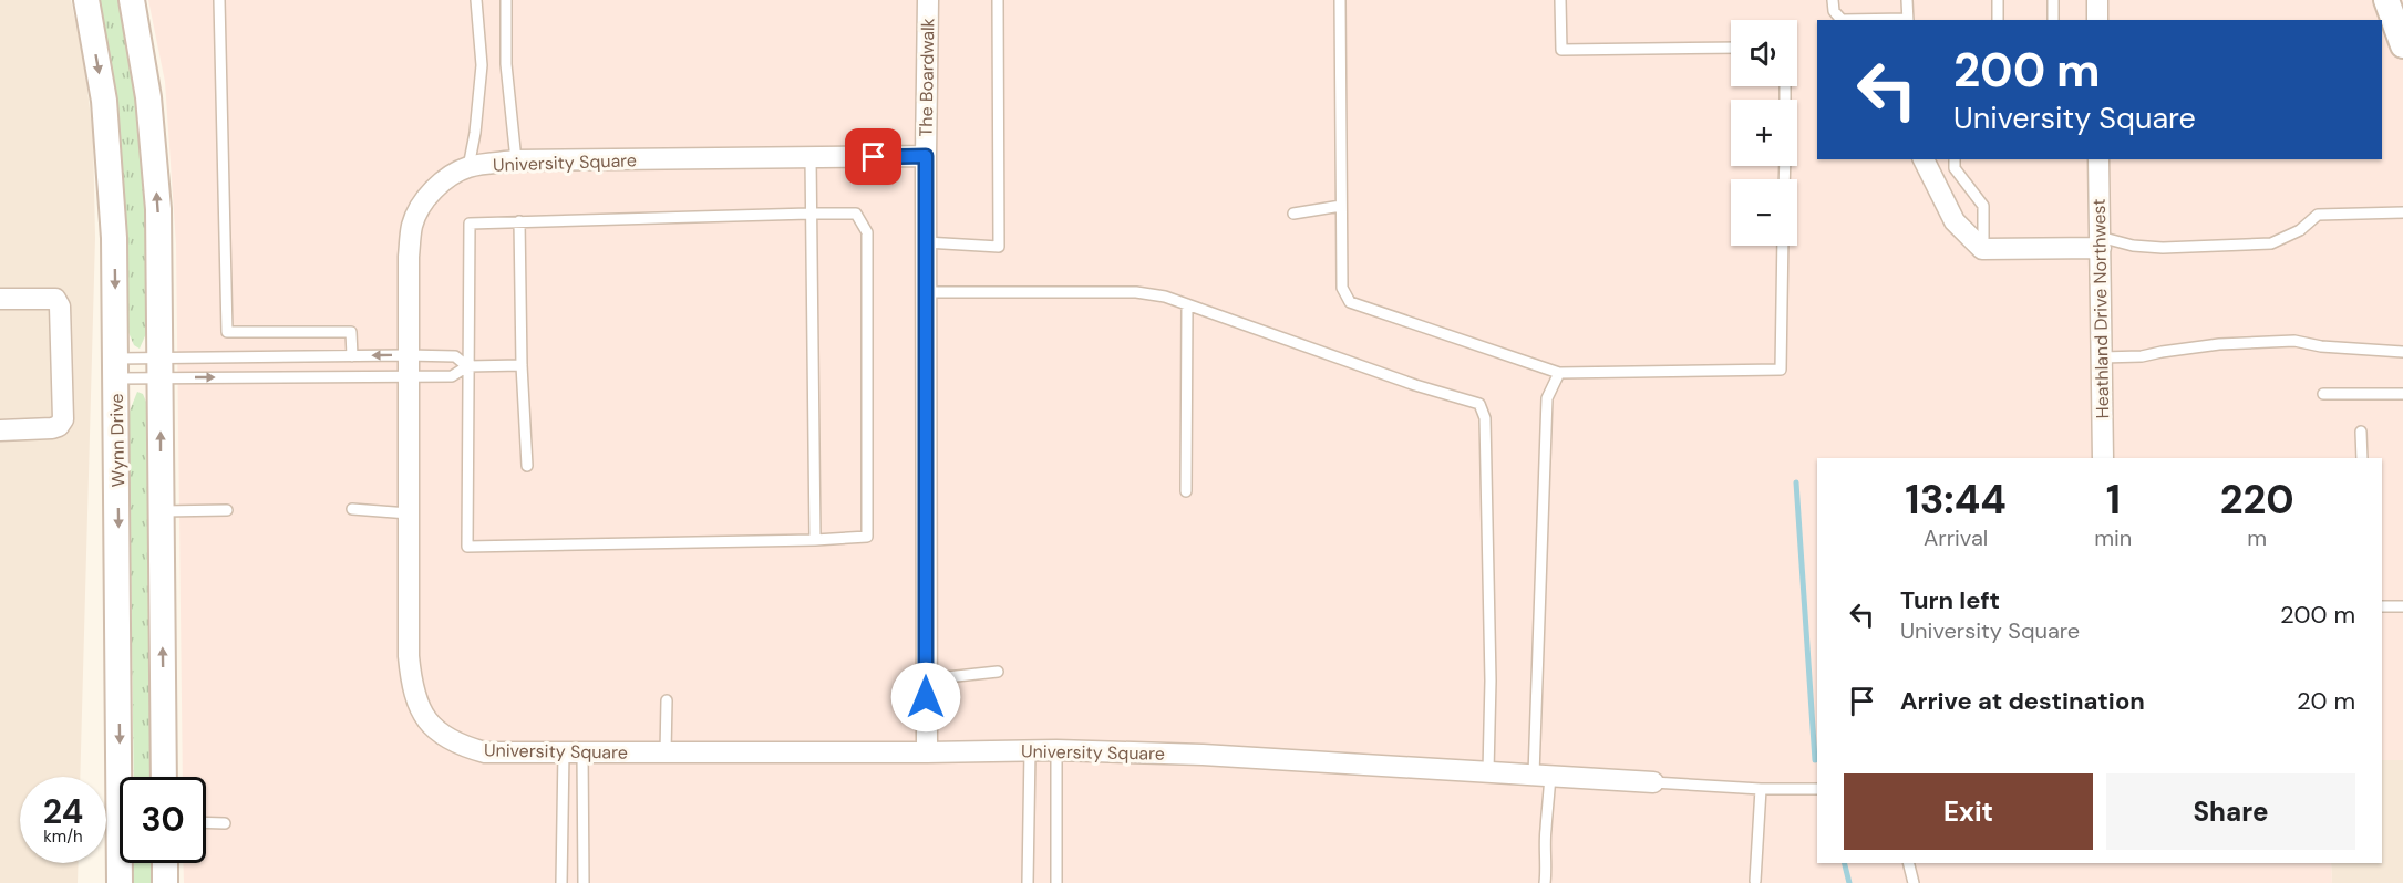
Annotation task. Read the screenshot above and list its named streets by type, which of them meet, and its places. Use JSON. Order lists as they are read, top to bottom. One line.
{"streets":{"street":["The Boardwalk","University Square","Heathland Drive Northwest","Wynn Drive"]},"crossings":[["The Boardwalk","University Square"]],"page":{"map_buttons":["+","−"],"turn":["200 m","University Square"],"eta":["13:44","Arrival","1","min","220","m"],"list":[{"name":"Turn left","note":"University Square","value":"200 m"},{"name":"Arrive at destination","value":"20 m"}],"buttons":["Exit","Share"],"speed":"24 km/h","limit":"30"}}
